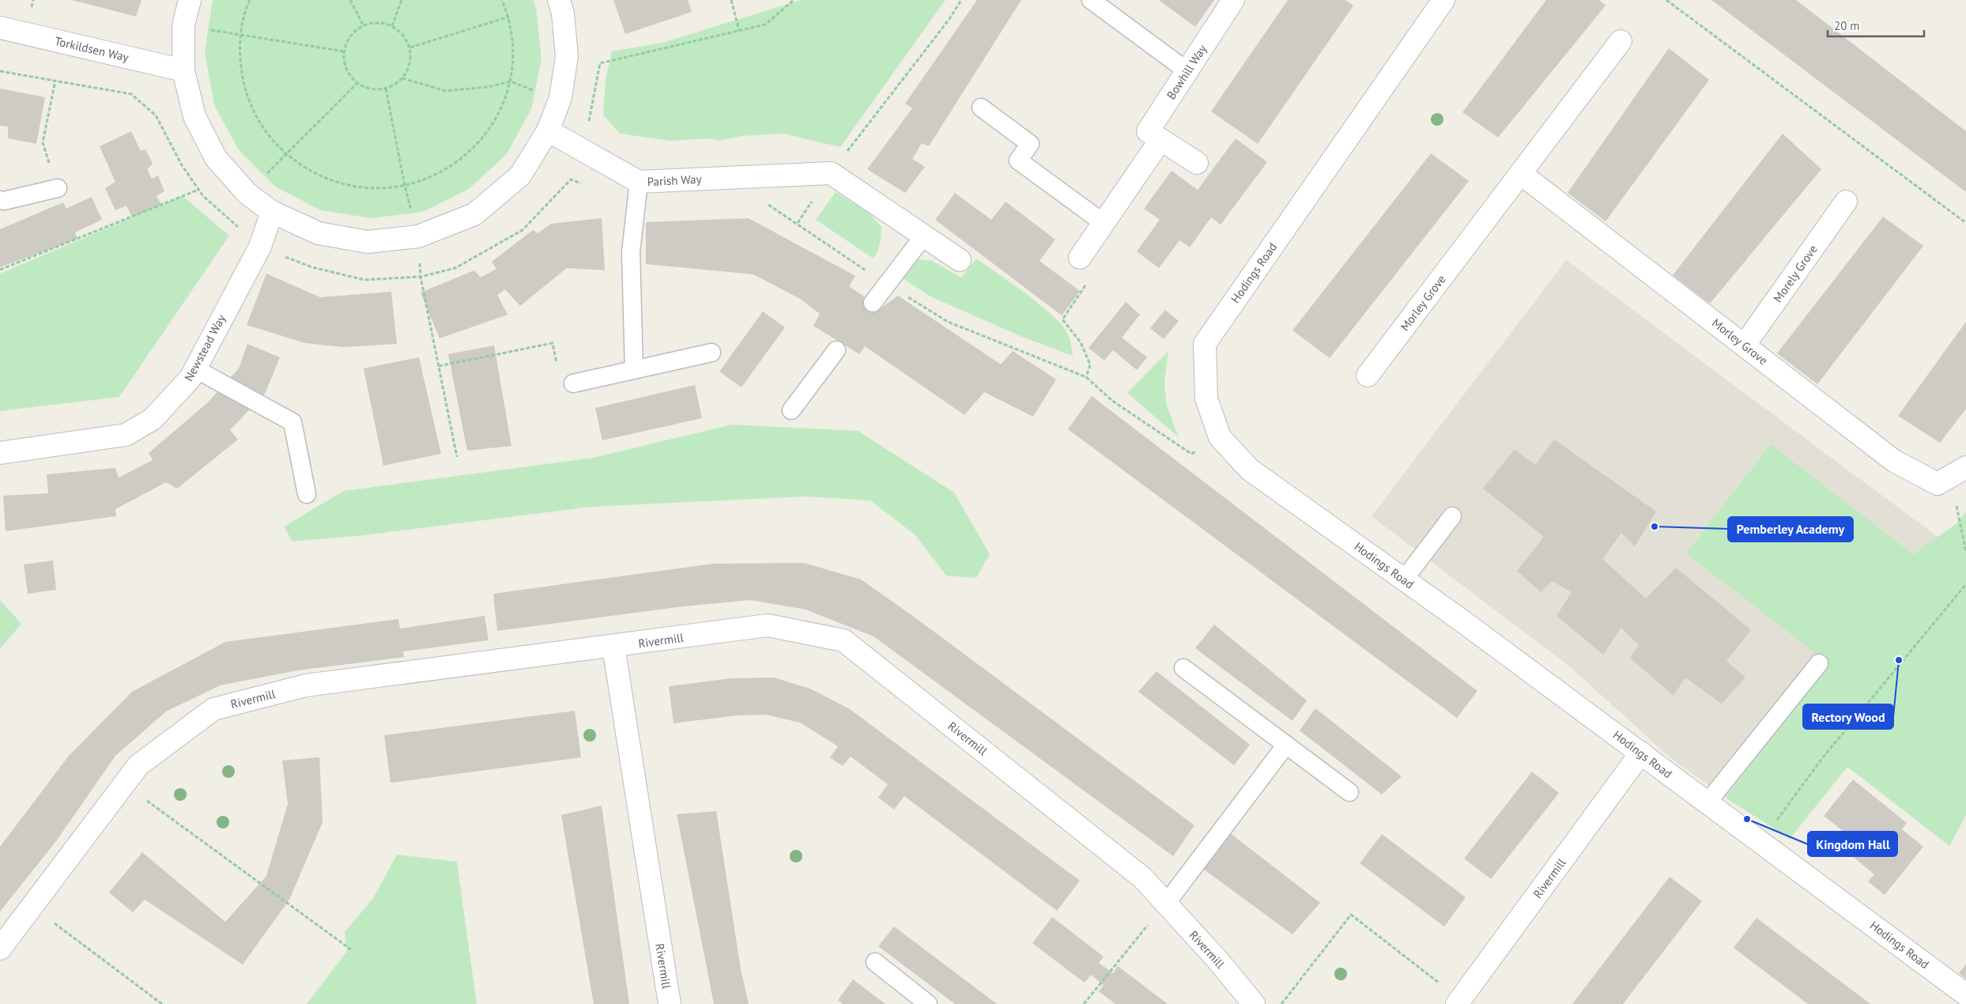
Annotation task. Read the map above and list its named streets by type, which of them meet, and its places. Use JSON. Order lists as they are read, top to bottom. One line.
{"streets":{"street":["Torkildsen Way","Bowhill Way","Parish Way","Hodings Road","Morely Grove","Morley Grove","Newstead Way","Rivermill"]},"crossings":[["Hodings Road","Rivermill"],["Morely Grove","Morley Grove"]],"places":["Pemberley Academy","Rectory Wood","Kingdom Hall"],"scale_bar":"20 m"}
